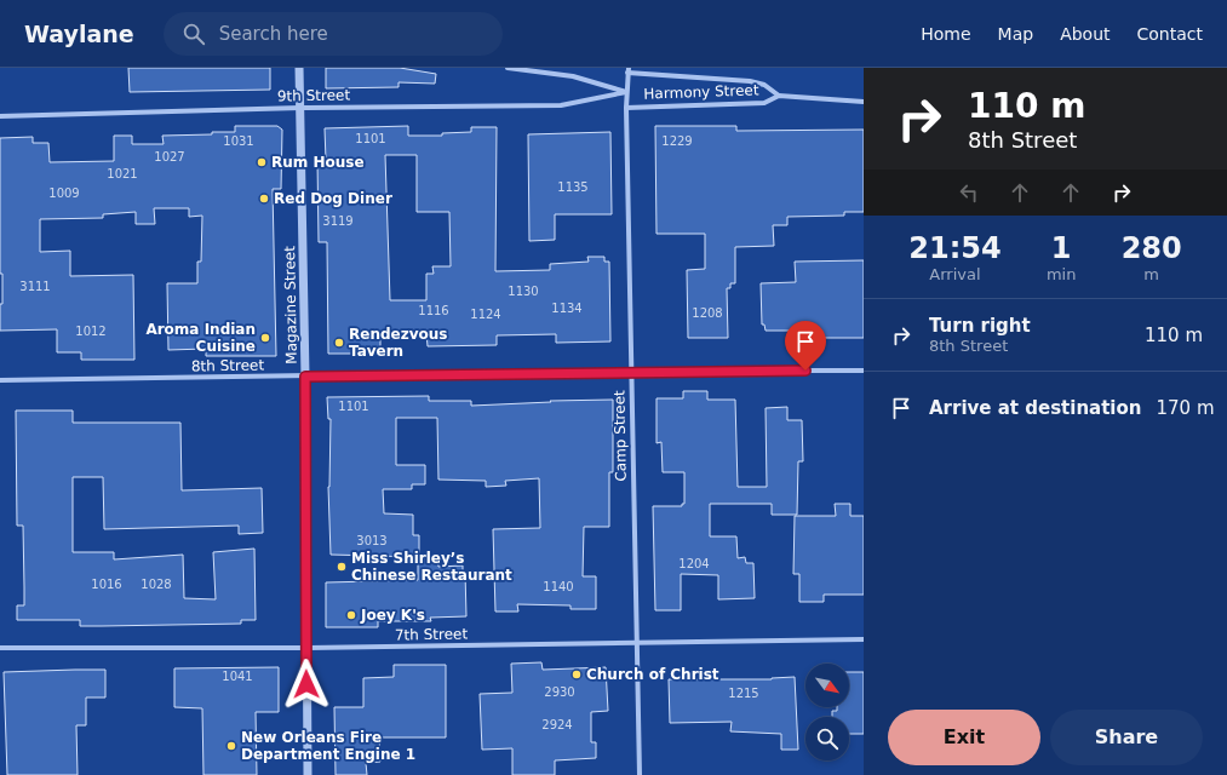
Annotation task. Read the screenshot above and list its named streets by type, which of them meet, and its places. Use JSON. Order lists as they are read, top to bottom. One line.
{"streets":{"street":["Harmony Street","9th Street","Magazine Street","8th Street","Camp Street","7th Street"]},"crossings":[["Harmony Street","9th Street"],["Harmony Street","Camp Street"],["9th Street","Magazine Street"],["9th Street","Camp Street"],["Magazine Street","8th Street"],["Magazine Street","7th Street"],["8th Street","Camp Street"],["Camp Street","7th Street"]],"places":["Rum House","Red Dog Diner","Aroma Indian Cuisine","Rendezvous Tavern","Miss Shirley’s Chinese Restaurant","Joey K's","Church of Christ","New Orleans Fire Department Engine 1"],"house_numbers":["1101","1031","1229","1027","1021","1135","1009","3119","3111","1130","1134","1116","1208","1124","1012","1101","3013","1204","1016","1028","1140","1041","2930","1215","2924"],"north":"bottom right","page":{"header":"Waylane","search":"Search here","nav":["Home","Map","About","Contact"],"turn":["110 m","8th Street"],"eta":["21:54","Arrival","1","min","280","m"],"list":[{"name":"Turn right","note":"8th Street","value":"110 m"},{"name":"Arrive at destination","value":"170 m"}],"buttons":["Exit","Share"]}}
